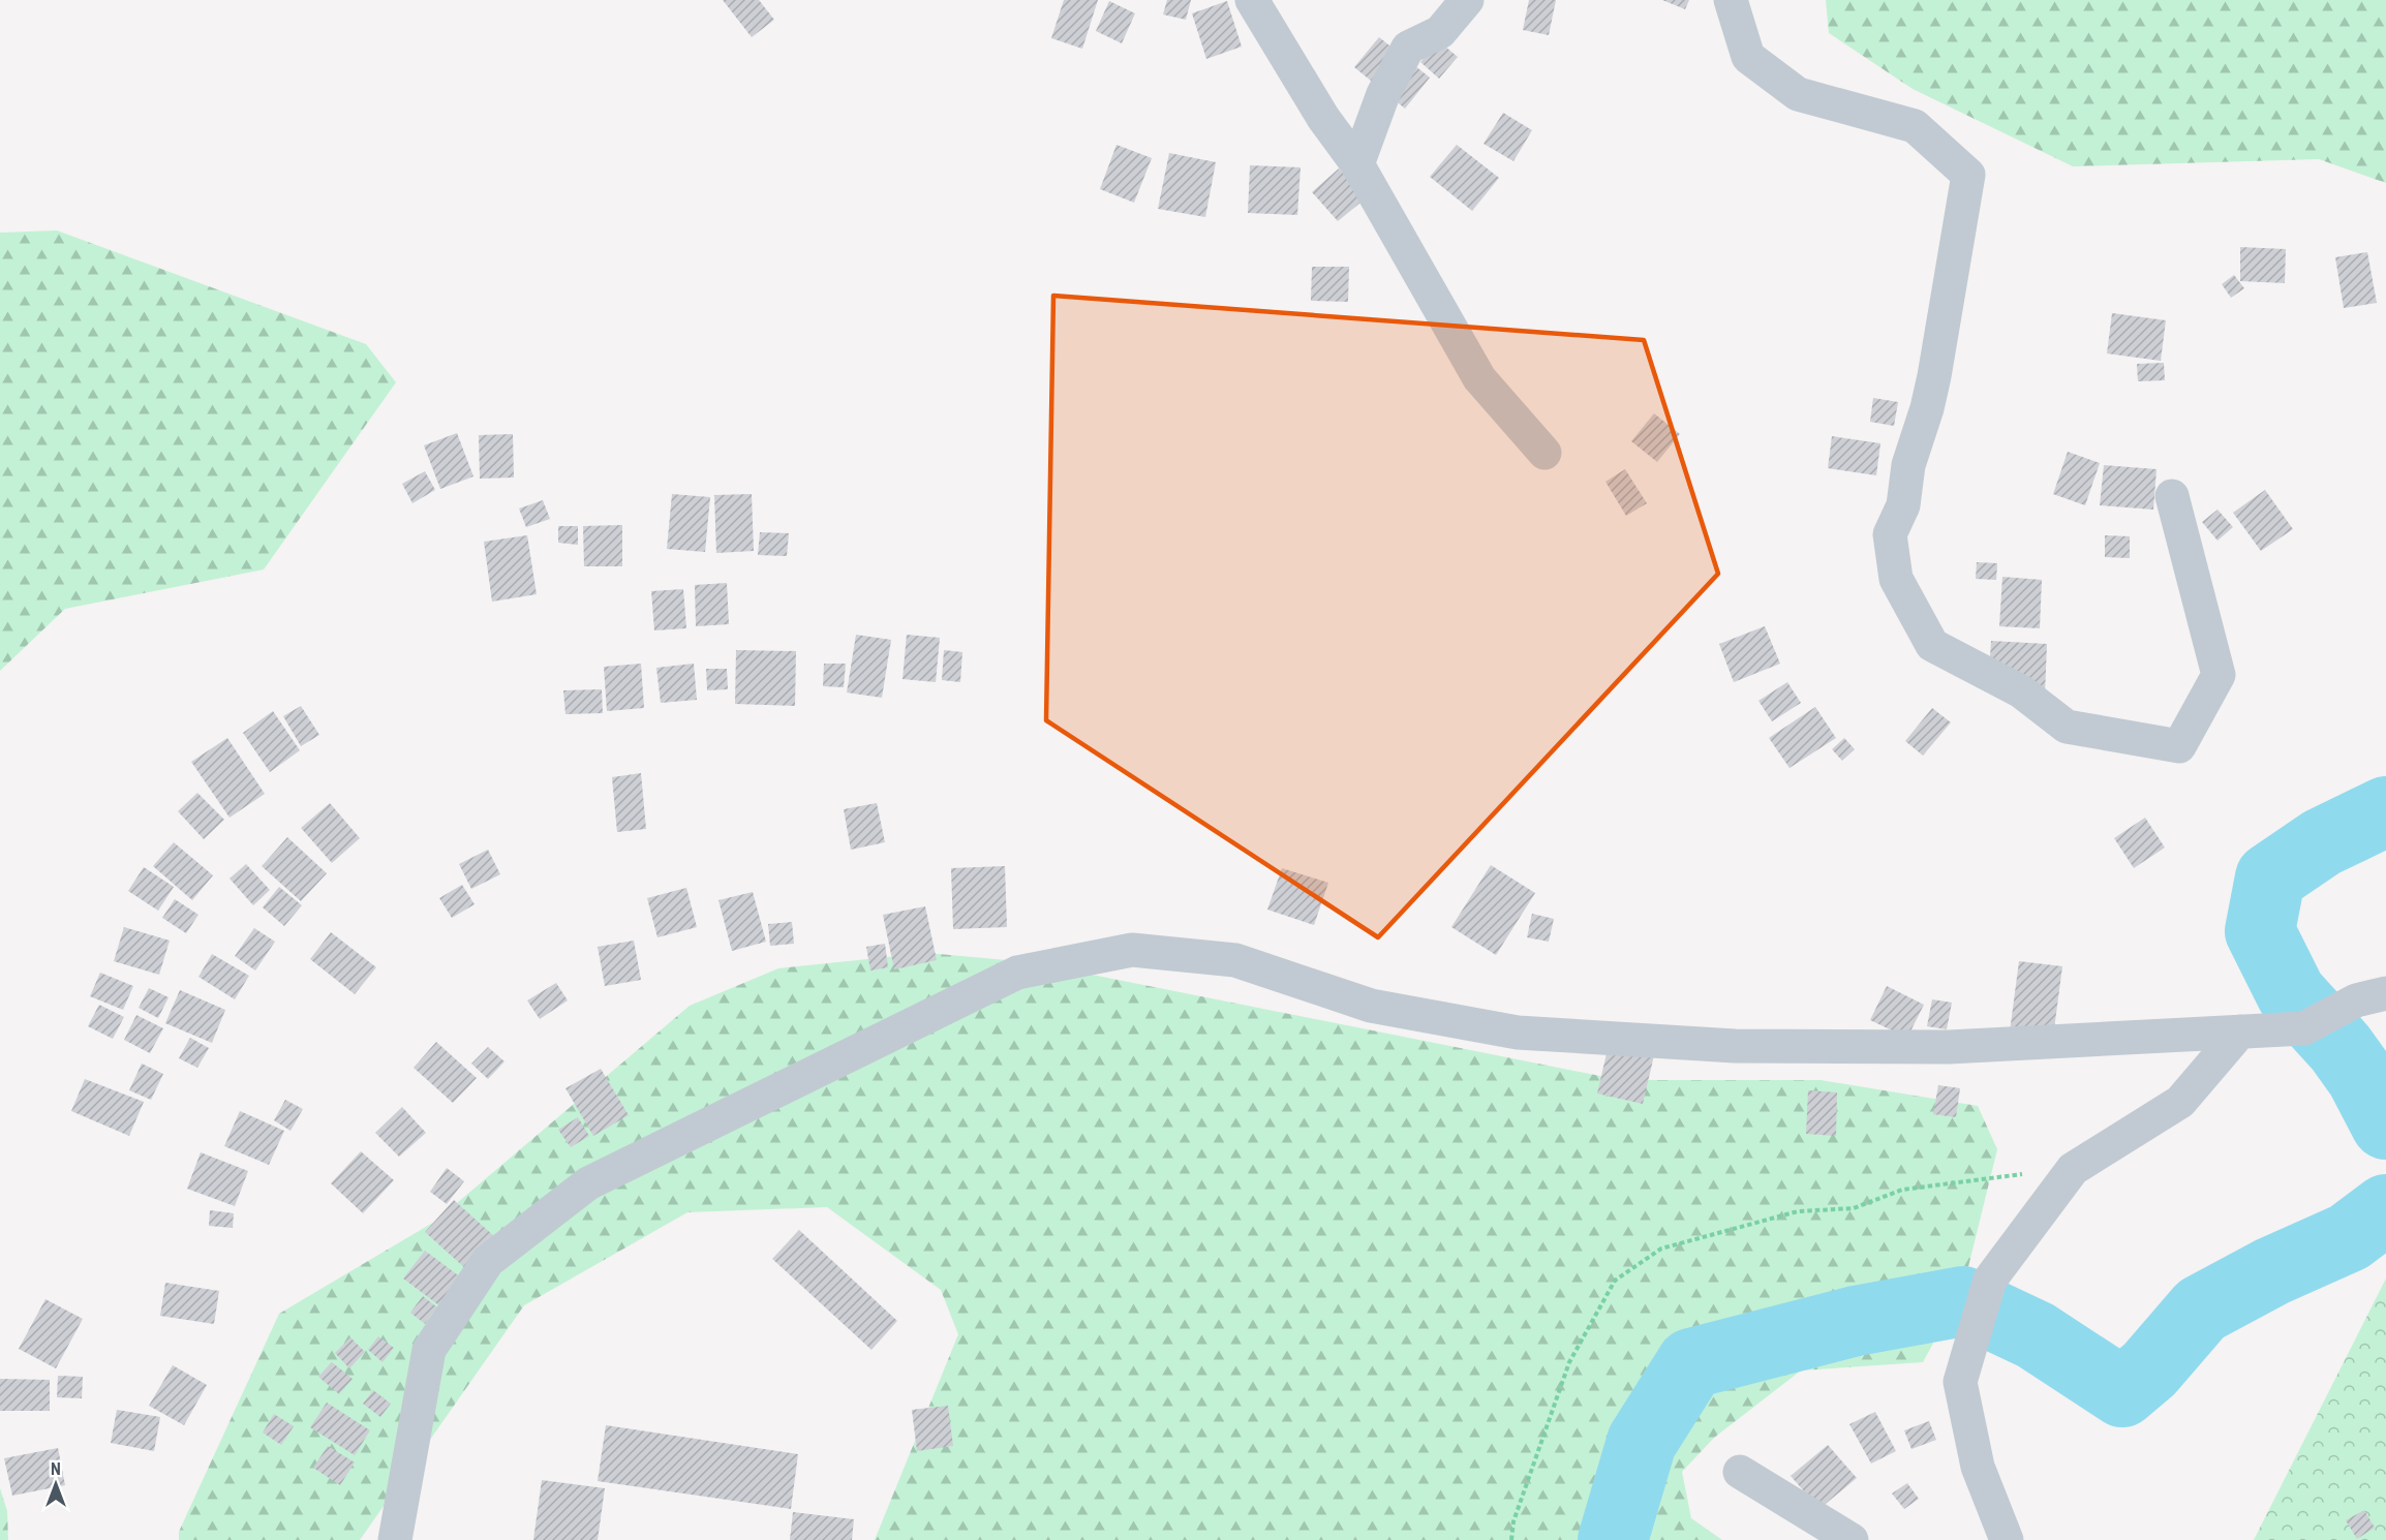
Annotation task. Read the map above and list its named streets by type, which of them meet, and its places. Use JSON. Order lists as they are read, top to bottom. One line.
{"north":"top"}
